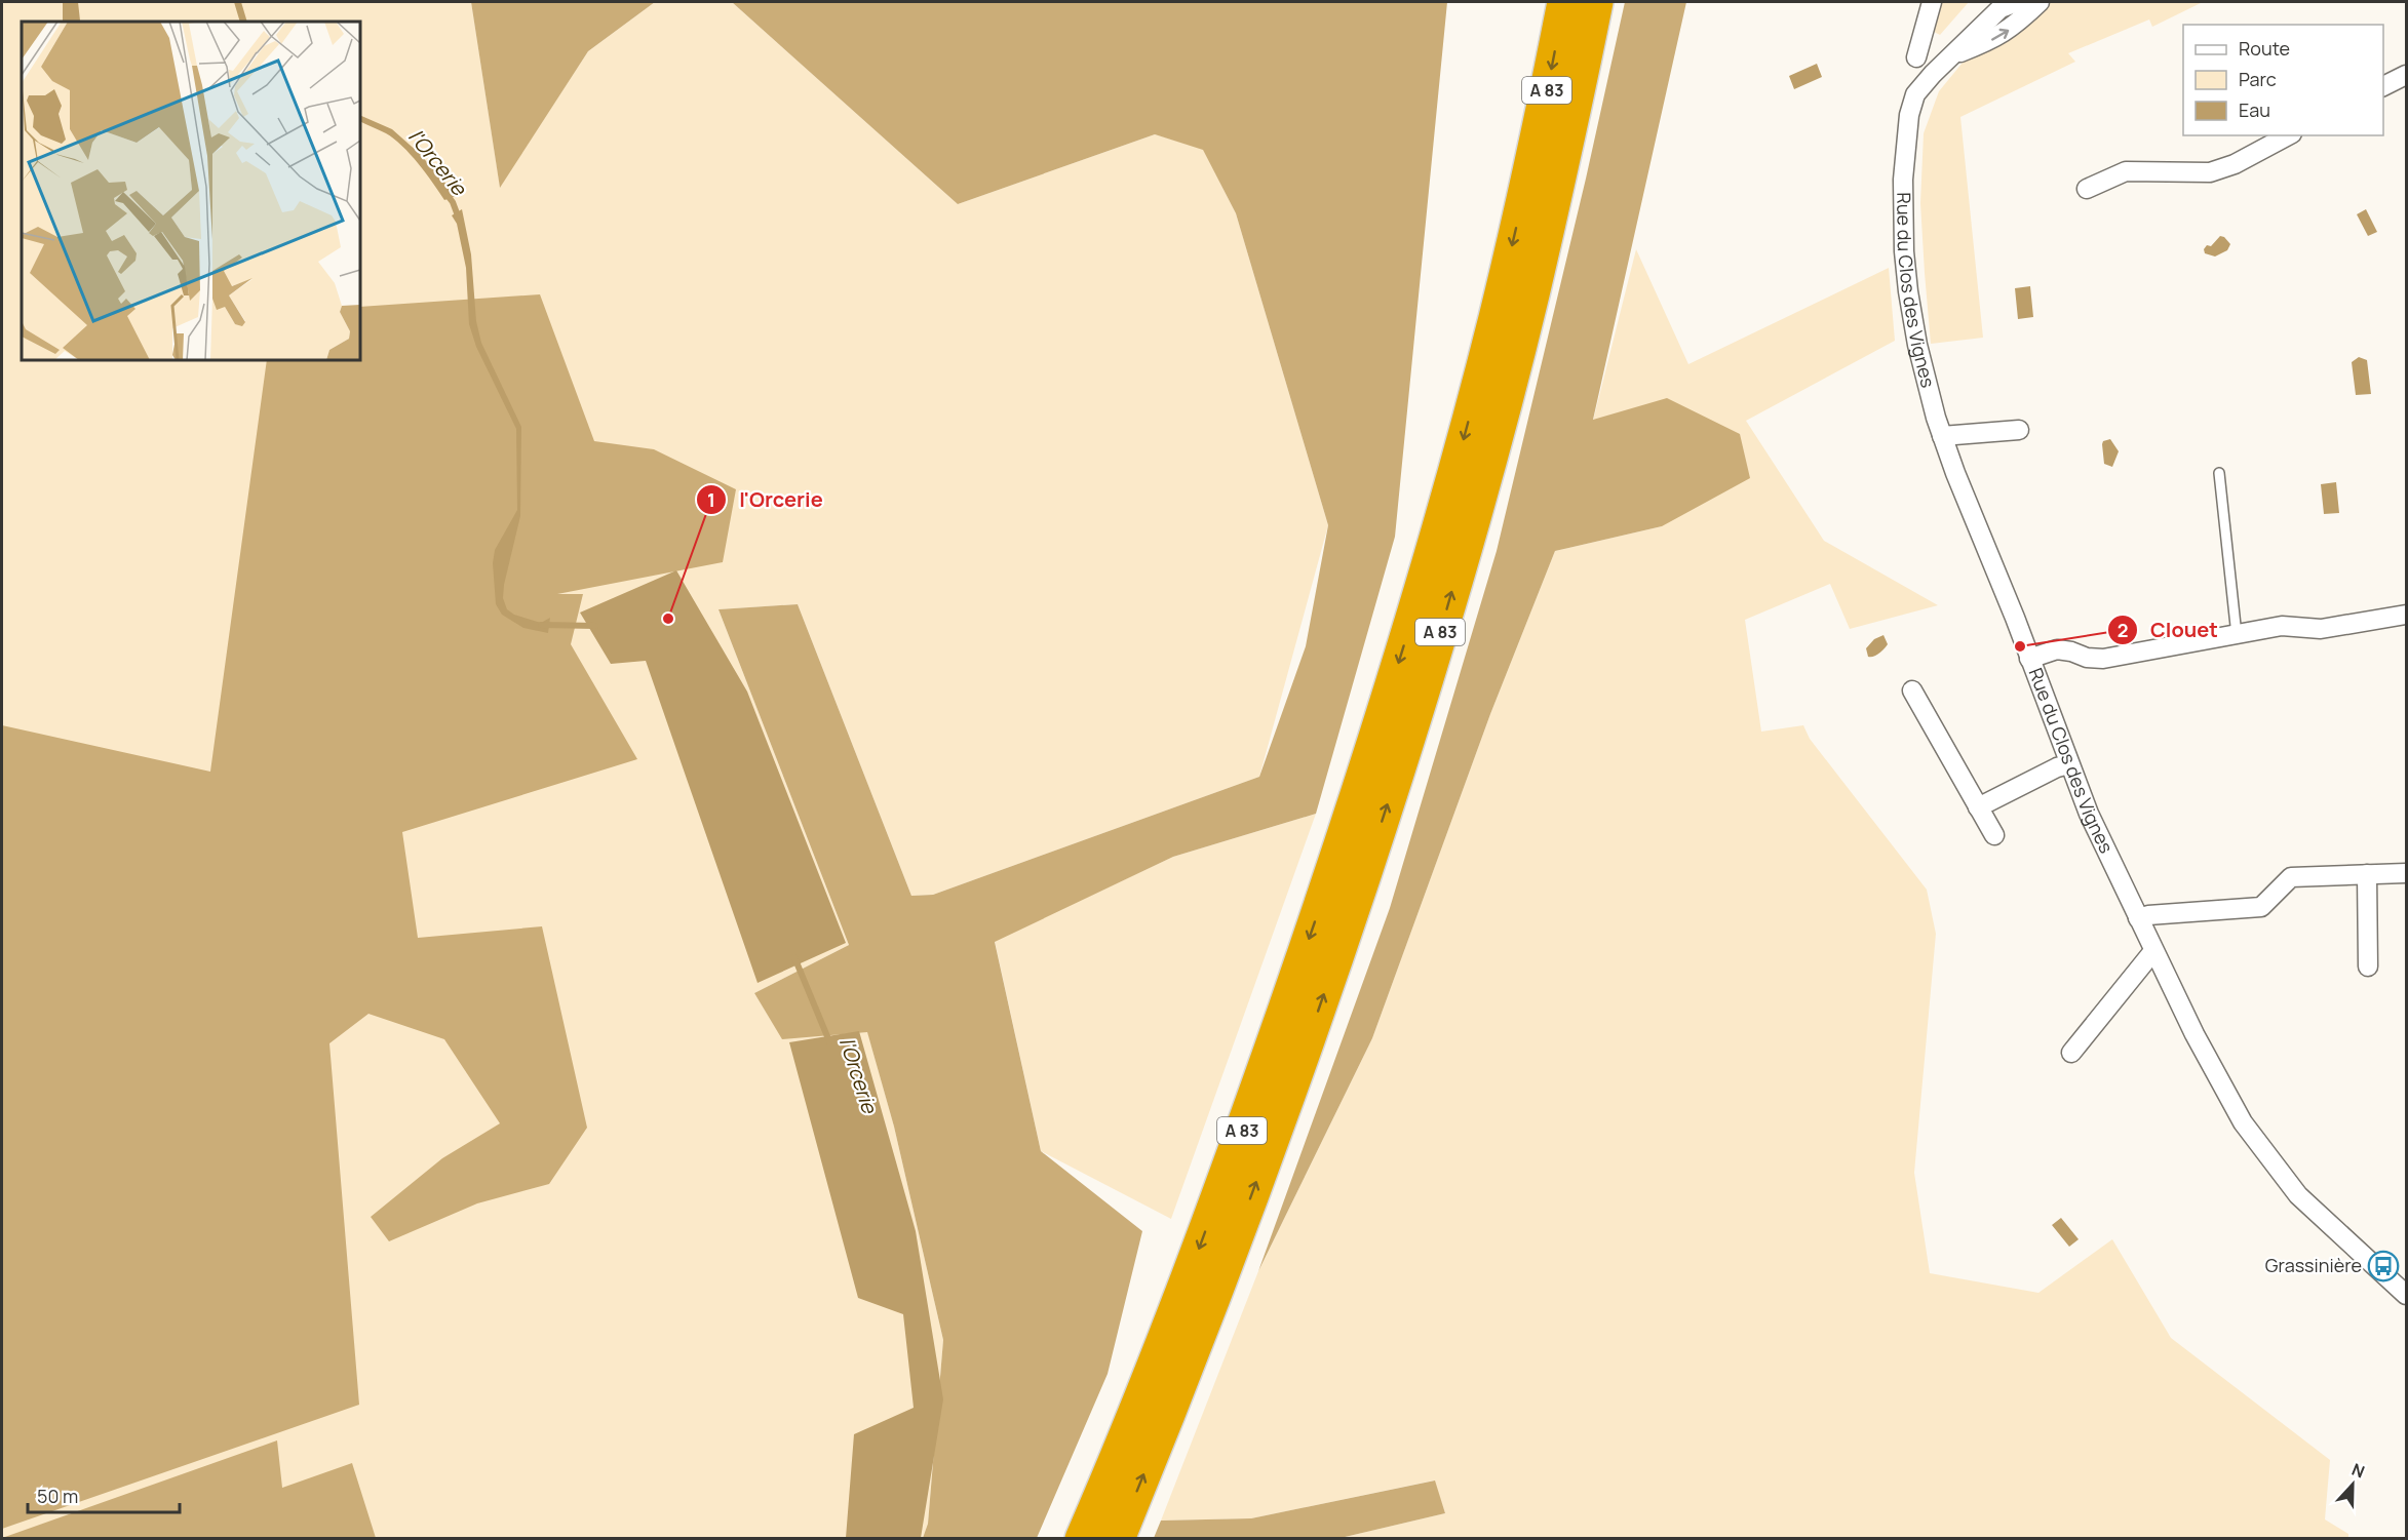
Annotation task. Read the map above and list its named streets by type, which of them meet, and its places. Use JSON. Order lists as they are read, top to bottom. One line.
{"streets":{"highway":["A 83"],"street":["Rue du Clos des Vignes"]},"water":["l'Orcerie"],"places":{"other":["l'Orcerie","Clouet"],"bus stop":["Grassinière"]},"legend":["Route","Parc","Eau"],"scale_bar":"50 m","north":"top"}
